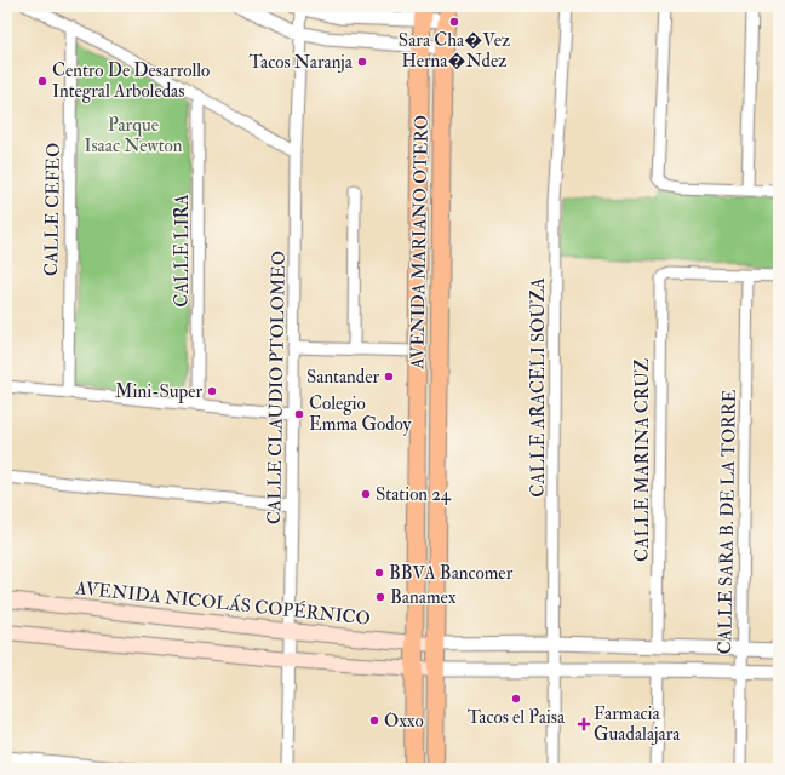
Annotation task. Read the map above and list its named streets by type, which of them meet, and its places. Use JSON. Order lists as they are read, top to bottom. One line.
{"streets":{"main road":["AVENIDA MARIANO OTERO","AVENIDA NICOLÁS COPÉRNICO"],"street":["CALLE CEFEO","CALLE LIRA","CALLE CLAUDIO PTOLOMEO","CALLE ARACELI SOUZA","CALLE MARINA CRUZ","CALLE SARA B. DE LA TORRE"]},"crossings":[["AVENIDA MARIANO OTERO","AVENIDA NICOLÁS COPÉRNICO"],["CALLE CLAUDIO PTOLOMEO","AVENIDA NICOLÁS COPÉRNICO"],["CALLE MARINA CRUZ","CALLE SARA B. DE LA TORRE"]],"parks":["Parque Isaac Newton"],"places":{"other":["Sara Cha�Vez Herna�Ndez","Tacos Naranja","Centro De Desarrollo Integral Arboledas","Santander","Mini-Super","Colegio Emma Godoy","Station 24","BBVA Bancomer","Banamex","Tacos el Paisa","Oxxo"],"health":["Farmacia Guadalajara"]}}
